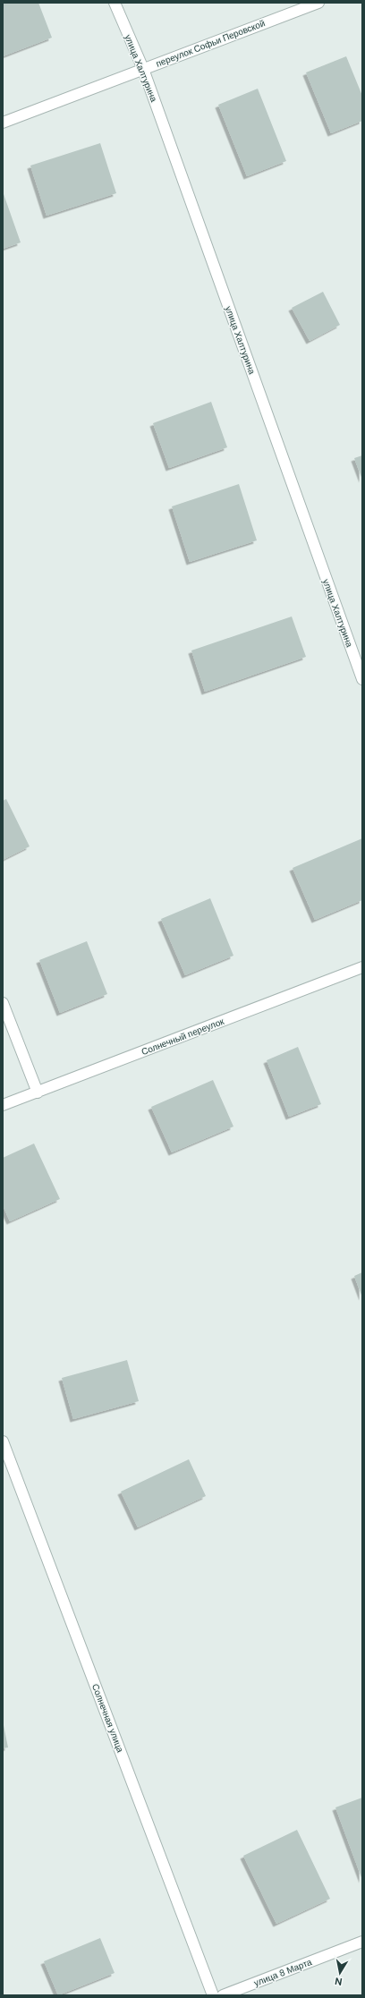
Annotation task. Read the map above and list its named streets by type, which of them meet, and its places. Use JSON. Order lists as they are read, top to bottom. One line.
{"streets":{"street":["переулок Софьи Перовской","улица Халтурина","Солнечный переулок","Солнечная улица","улица 8 Марта"]},"crossings":[["переулок Софьи Перовской","улица Халтурина"]],"north":"bottom"}
